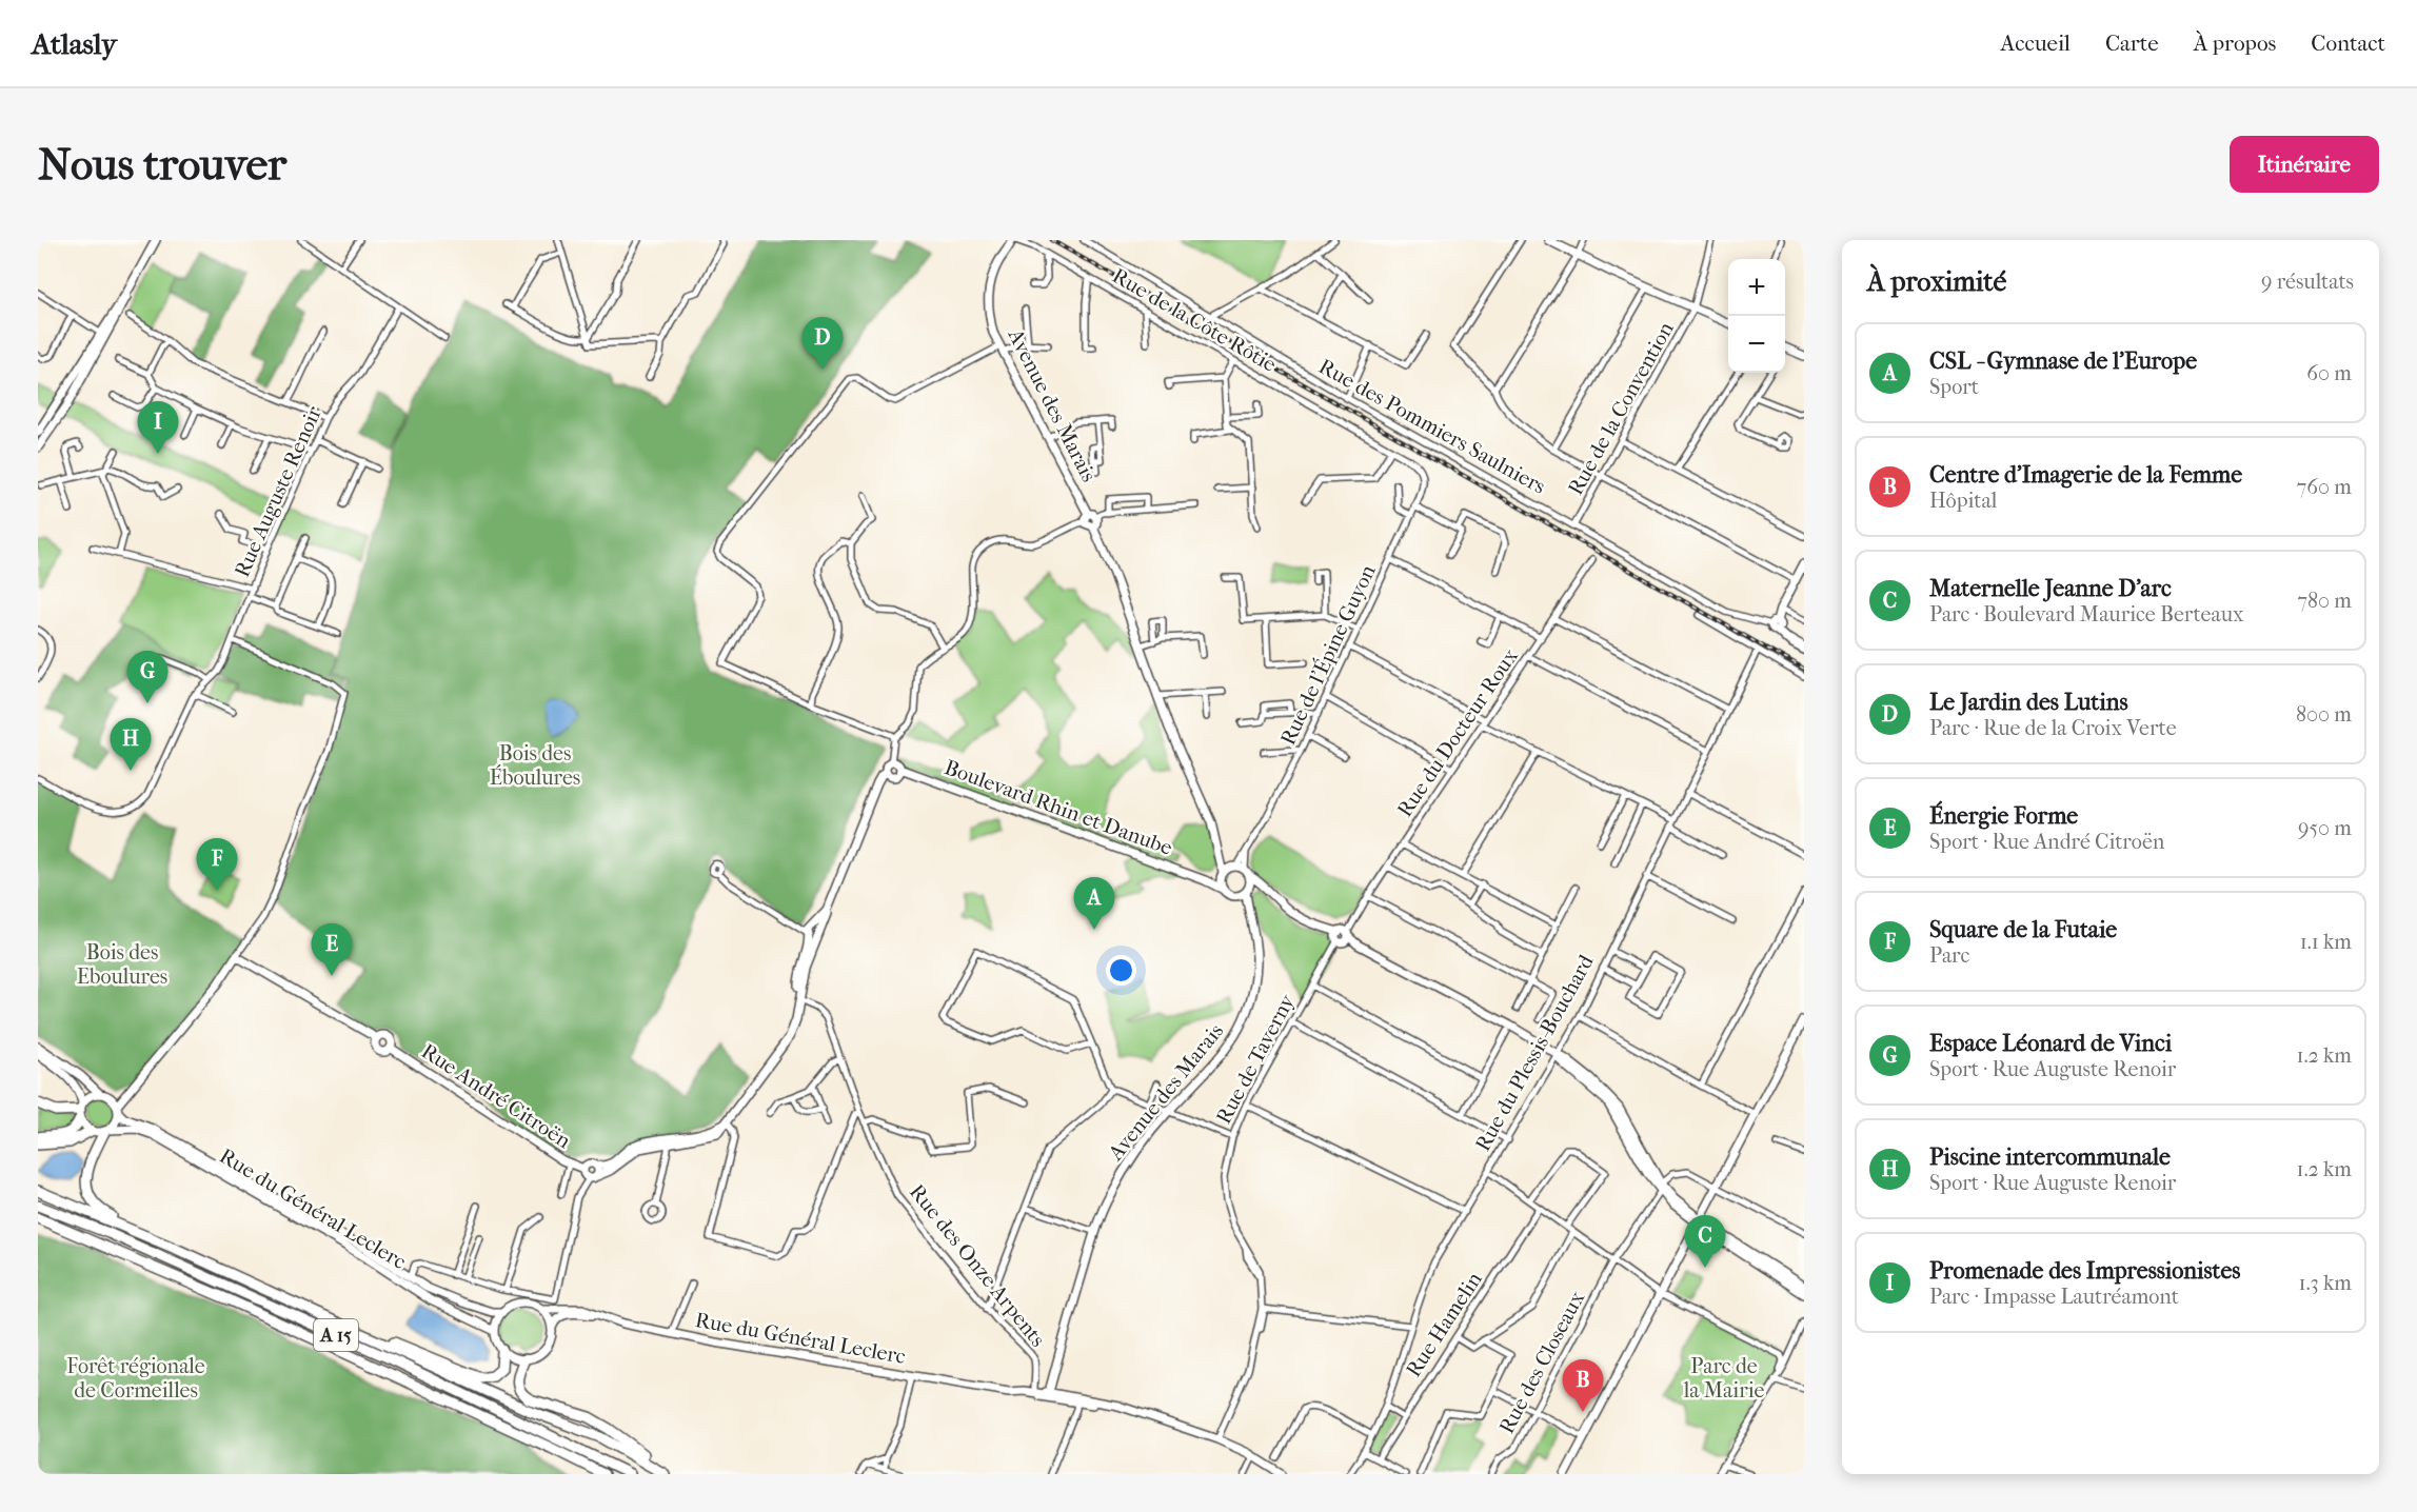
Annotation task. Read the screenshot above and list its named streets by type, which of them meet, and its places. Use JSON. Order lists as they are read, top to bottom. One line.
{"streets":{"highway":["A 15"],"main road":["Avenue des Marais","Boulevard Rhin et Danube","Rue André Citroën","Rue du Général Leclerc"],"street":["Rue de la Côte Rôtie","Rue de la Convention","Rue des Pommiers Saulniers","Rue Auguste Renoir","Rue de l'Épine Guyon","Rue du Docteur Roux","Rue du Plessis-Bouchard","Rue de Taverny","Rue des Onze Arpents","Rue Hamelin","Rue des Closeaux"]},"crossings":[["Rue de la Côte Rôtie","Avenue des Marais"],["Rue de la Côte Rôtie","Rue de l'Épine Guyon"],["Avenue des Marais","Rue de l'Épine Guyon"],["Avenue des Marais","Boulevard Rhin et Danube"],["Avenue des Marais","Rue du Général Leclerc"],["Rue de la Convention","Rue des Pommiers Saulniers"],["Rue de l'Épine Guyon","Boulevard Rhin et Danube"],["Rue du Docteur Roux","Rue de Taverny"],["Rue de Taverny","Rue du Général Leclerc"],["Rue du Général Leclerc","Rue des Onze Arpents"]],"parks":["Bois des Éboulures","Bois des Eboulures","Forêt régionale de Cormeilles","Parc de la Mairie"],"page":{"header":"Atlasly","nav":["Accueil","Carte","À propos","Contact"],"buttons":"Itinéraire","title":"Nous trouver","heading":["À proximité","9 résultats"],"map_buttons":["+","−"],"pins":["D","I","G","H","F","A","E","C","B"],"list":[{"mark":"A","name":"CSL - Gymnase de l'Europe","note":"Sport","value":"60 m"},{"mark":"B","name":"Centre d'Imagerie de la Femme","note":"Hôpital","value":"760 m"},{"mark":"C","name":"Maternelle Jeanne D’arc","note":"Parc · Boulevard Maurice Berteaux","value":"780 m"},{"mark":"D","name":"Le Jardin des Lutins","note":"Parc · Rue de la Croix Verte","value":"800 m"},{"mark":"E","name":"Énergie Forme","note":"Sport · Rue André Citroën","value":"950 m"},{"mark":"F","name":"Square de la Futaie","note":"Parc","value":"1.1 km"},{"mark":"G","name":"Espace Léonard de Vinci","note":"Sport · Rue Auguste Renoir","value":"1.2 km"},{"mark":"H","name":"Piscine intercommunale","note":"Sport · Rue Auguste Renoir","value":"1.2 km"},{"mark":"I","name":"Promenade des Impressionistes","note":"Parc · Impasse Lautréamont","value":"1.3 km"}]}}
